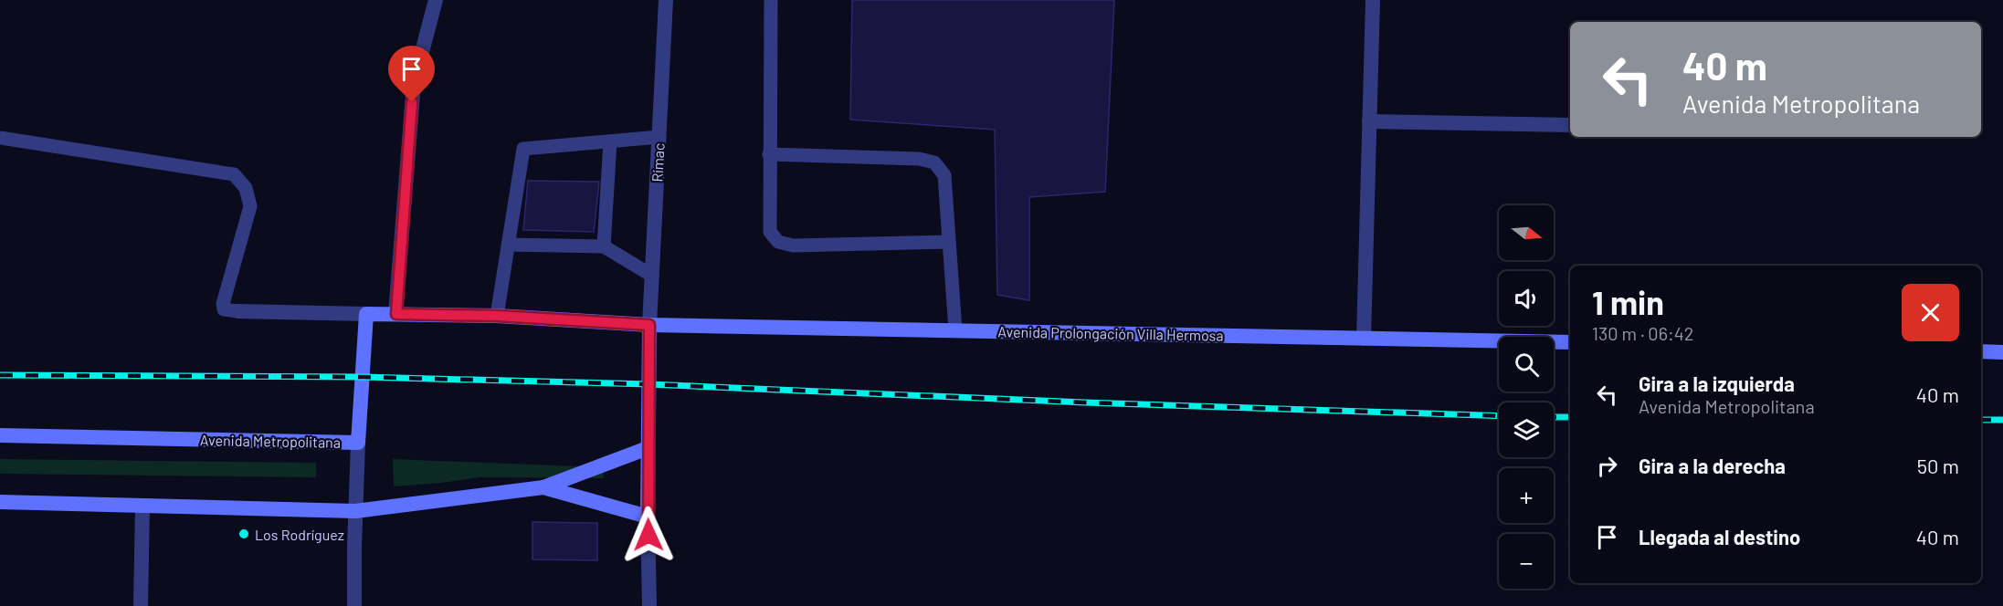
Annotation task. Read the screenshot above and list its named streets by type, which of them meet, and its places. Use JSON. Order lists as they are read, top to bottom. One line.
{"streets":{"main road":["Avenida Prolongación Villa Hermosa","Avenida Metropolitana"],"street":["Rímac"]},"crossings":[["Rímac","Avenida Prolongación Villa Hermosa"]],"places":["Los Rodríguez"],"north":"right","page":{"turn":["40 m","Avenida Metropolitana"],"map_buttons":["+","−"],"heading":["1 min","130 m · 06:42"],"list":[{"name":"Gira a la izquierda","note":"Avenida Metropolitana","value":"40 m"},{"name":"Gira a la derecha","value":"50 m"},{"name":"Llegada al destino","value":"40 m"}]}}
